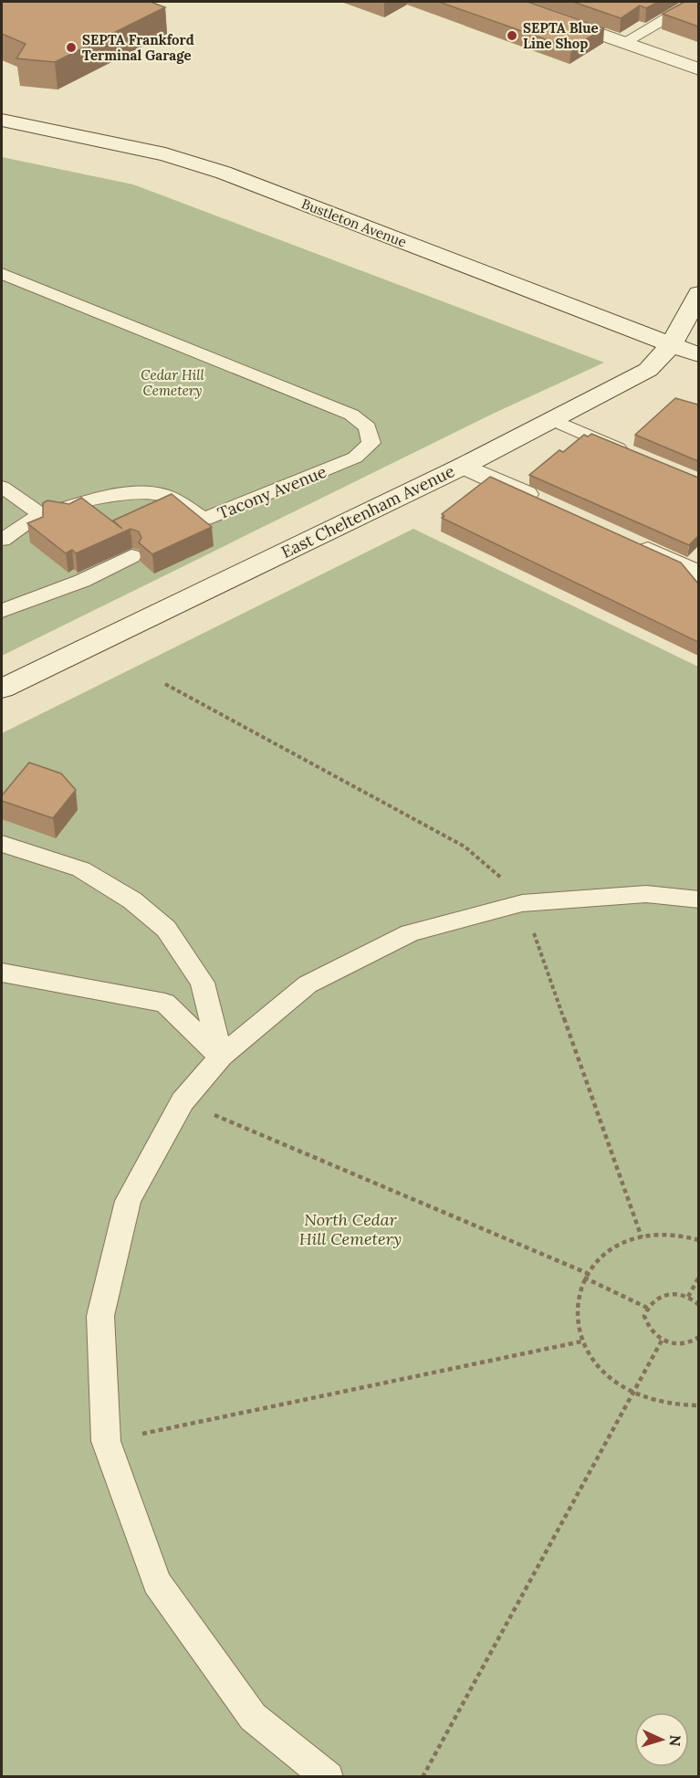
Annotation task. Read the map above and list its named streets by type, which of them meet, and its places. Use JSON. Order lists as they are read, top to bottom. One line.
{"streets":{"street":["Bustleton Avenue","East Cheltenham Avenue"],"lane":["Tacony Avenue"]},"crossings":[["Bustleton Avenue","East Cheltenham Avenue"]],"parks":["Cedar Hill Cemetery","North Cedar Hill Cemetery"],"places":["SEPTA Blue Line Shop","SEPTA Frankford Terminal Garage"],"north":"right"}
